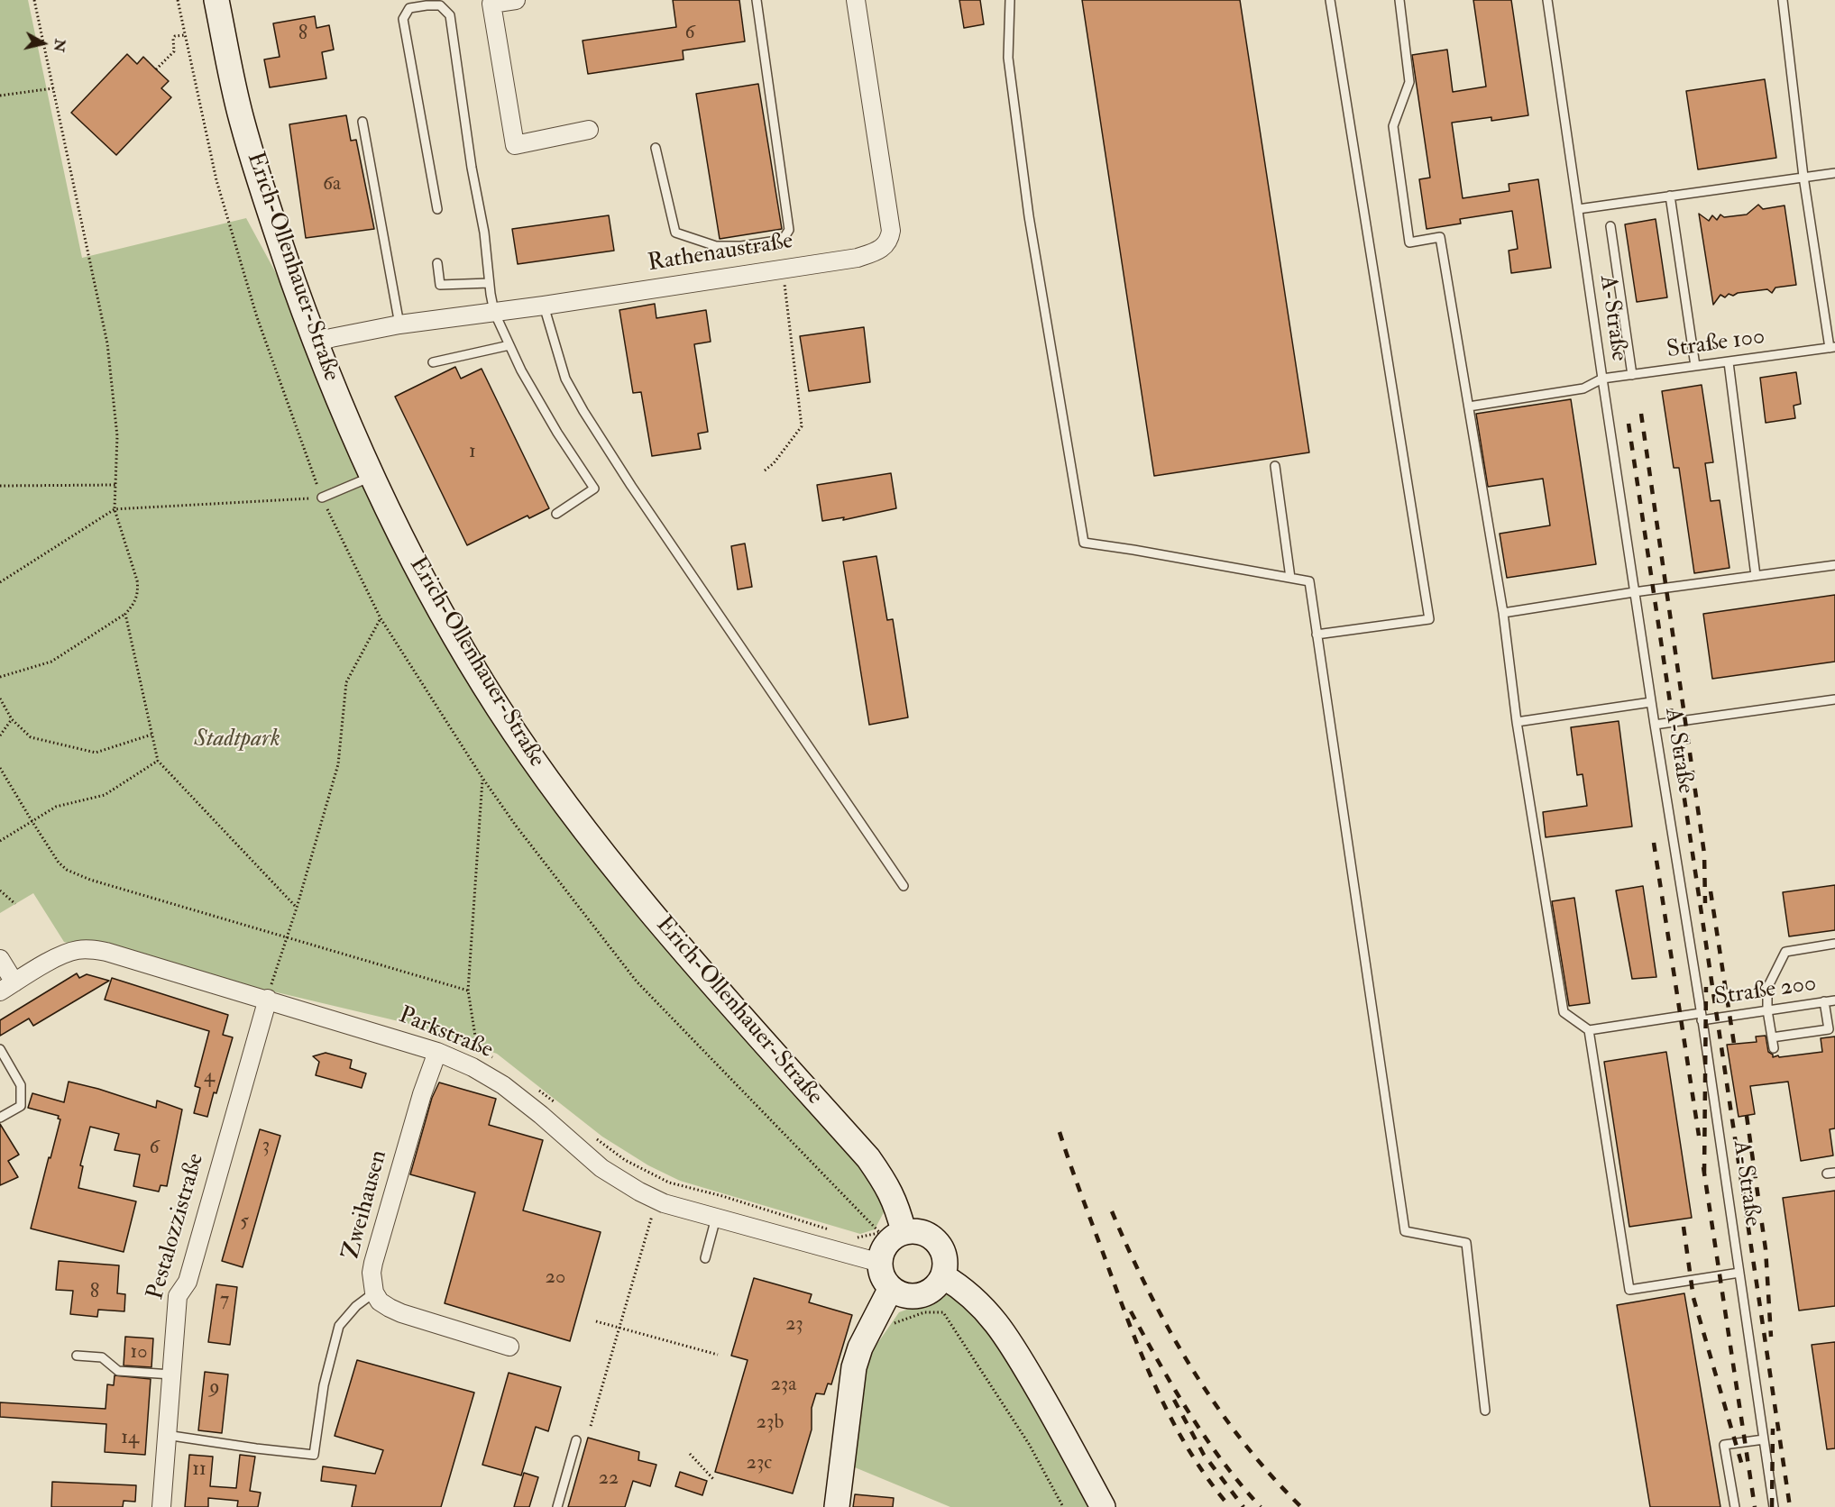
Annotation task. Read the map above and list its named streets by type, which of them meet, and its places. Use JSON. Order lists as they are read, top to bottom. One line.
{"streets":{"street":["Rathenaustraße","Erich-Ollenhauer-Straße","Parkstraße","Zweihausen","Pestalozzistraße"],"lane":["A-Straße","Straße 100","Straße 200"]},"crossings":[["Rathenaustraße","Erich-Ollenhauer-Straße"],["Erich-Ollenhauer-Straße","Parkstraße"],["A-Straße","Straße 100"],["A-Straße","Straße 200"],["Parkstraße","Zweihausen"],["Parkstraße","Pestalozzistraße"]],"parks":["Stadtpark"],"house_numbers":["6","8","6a","1","4","3","6","5","20","8","7","23","10","23a","9","23b","14","23c","11","22"],"north":"right"}
